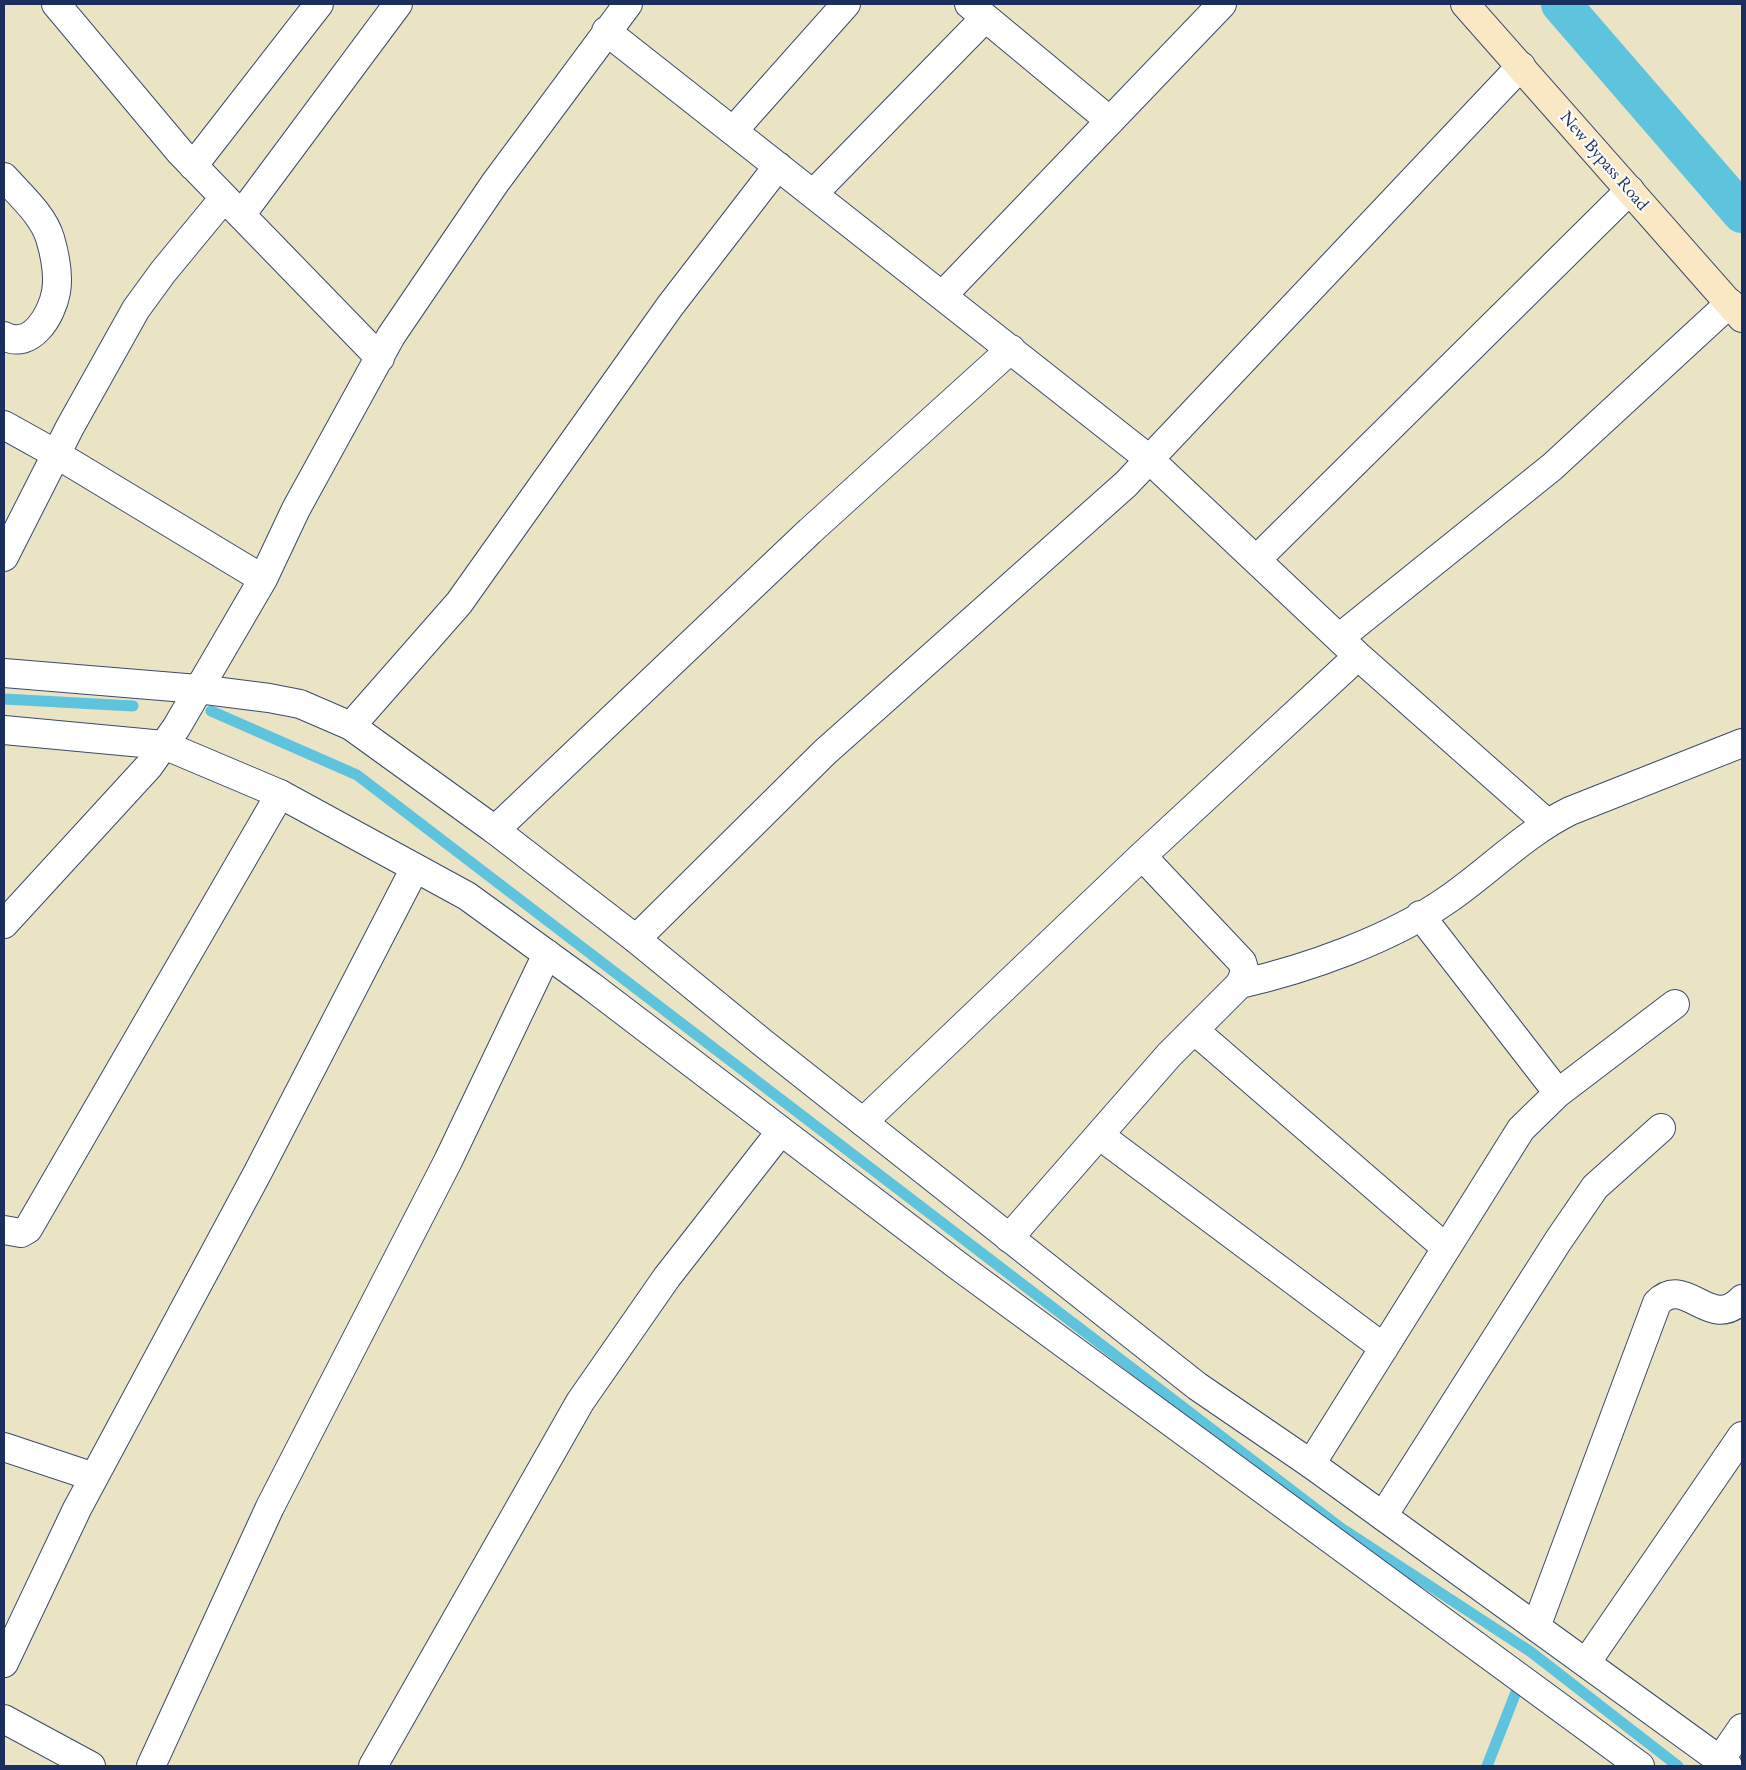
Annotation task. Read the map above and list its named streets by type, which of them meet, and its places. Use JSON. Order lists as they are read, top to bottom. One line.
{"streets":{"main road":["New Bypass Road"]}}
